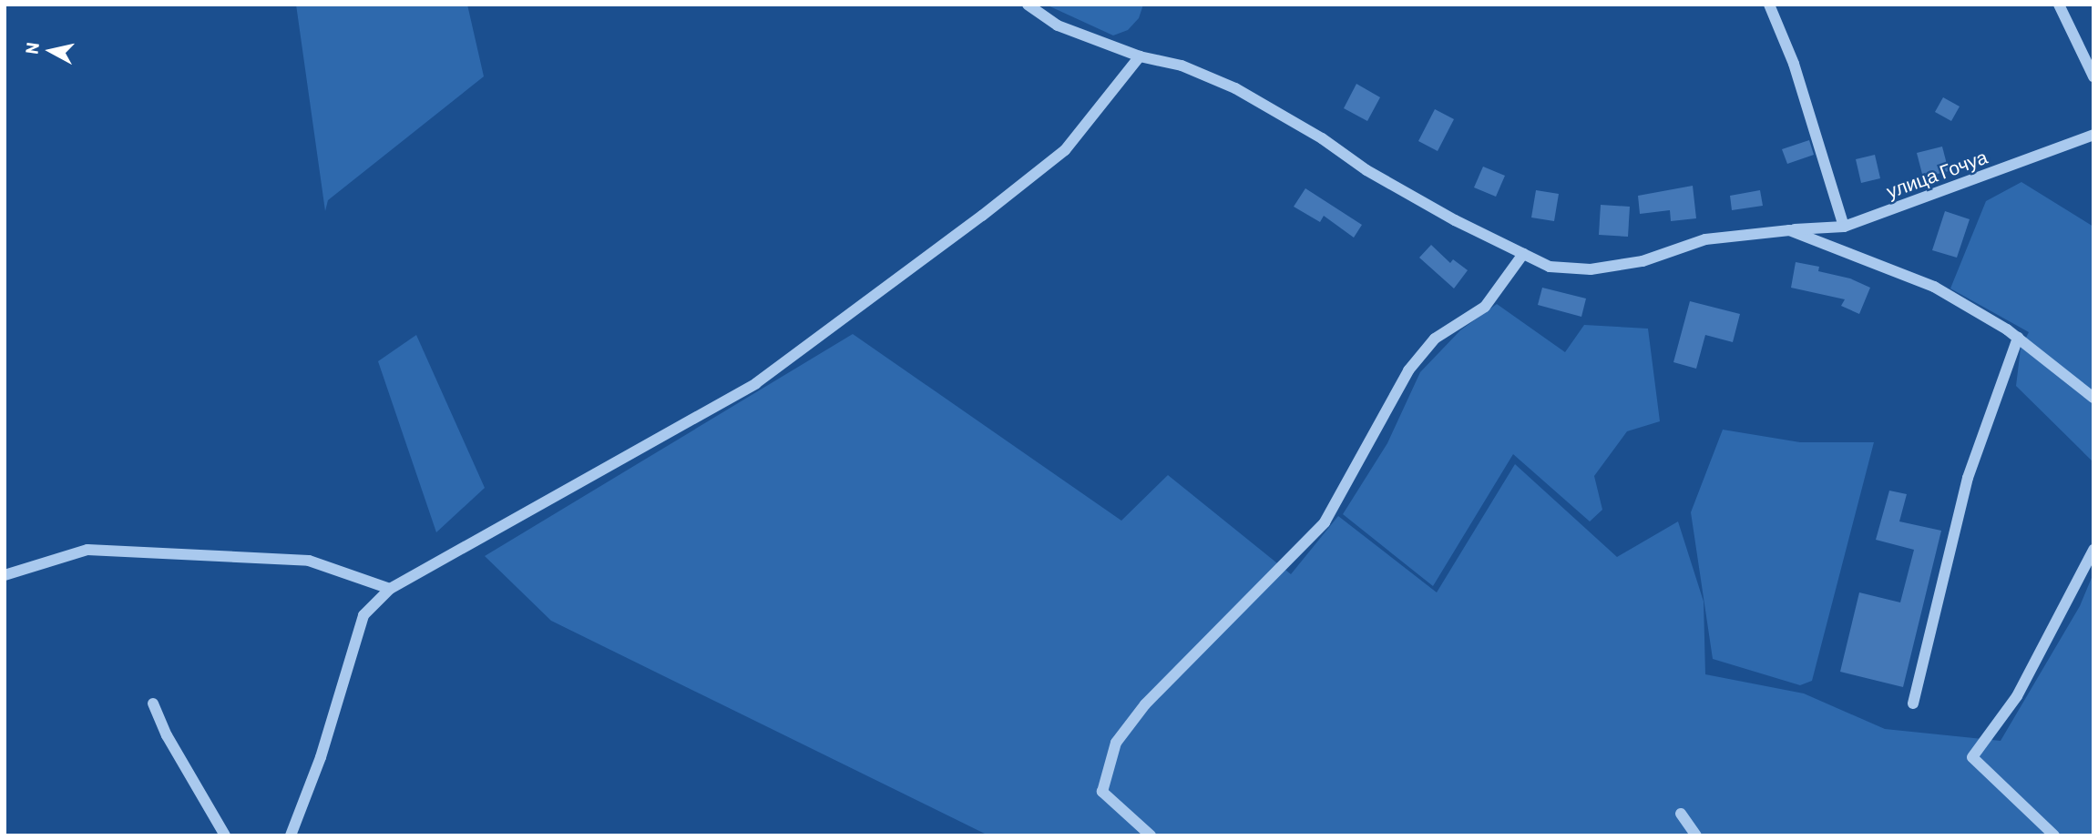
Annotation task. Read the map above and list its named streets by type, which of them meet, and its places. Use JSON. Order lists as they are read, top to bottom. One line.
{"streets":{"street":["улица Гочуа"]},"north":"left"}
